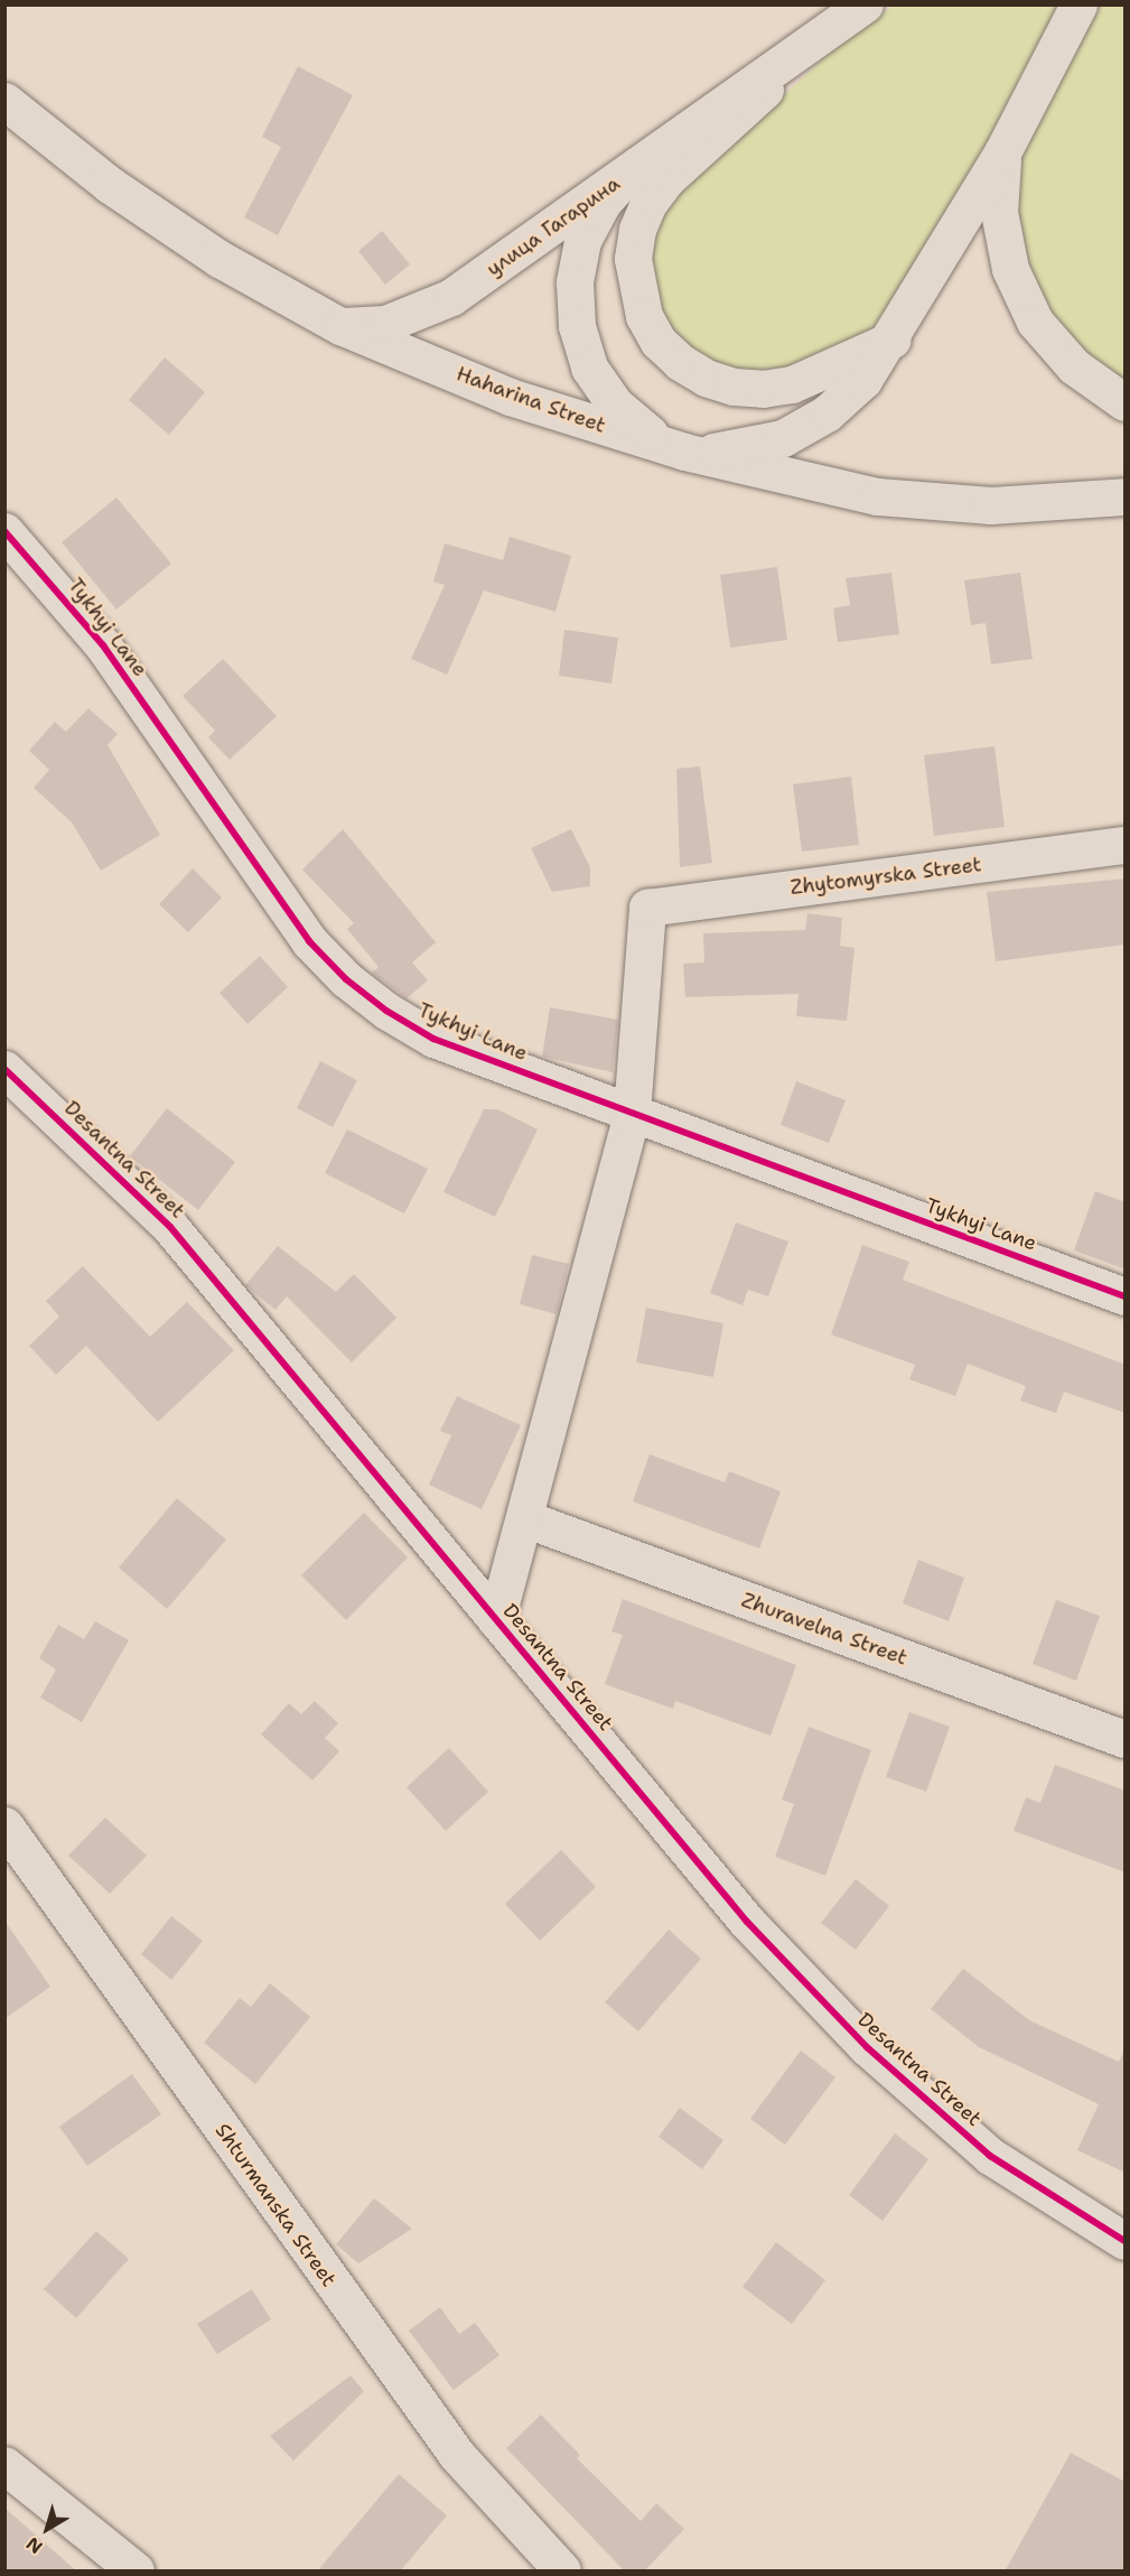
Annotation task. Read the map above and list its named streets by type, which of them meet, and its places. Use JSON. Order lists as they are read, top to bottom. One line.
{"streets":{"street":["улица Гагарина","Haharina Street","Tykhyi Lane","Zhytomyrska Street","Desantna Street","Zhuravelna Street","Shturmanska Street"]},"crossings":[["улица Гагарина","Haharina Street"],["Tykhyi Lane","Zhytomyrska Street"]],"north":"bottom left"}
